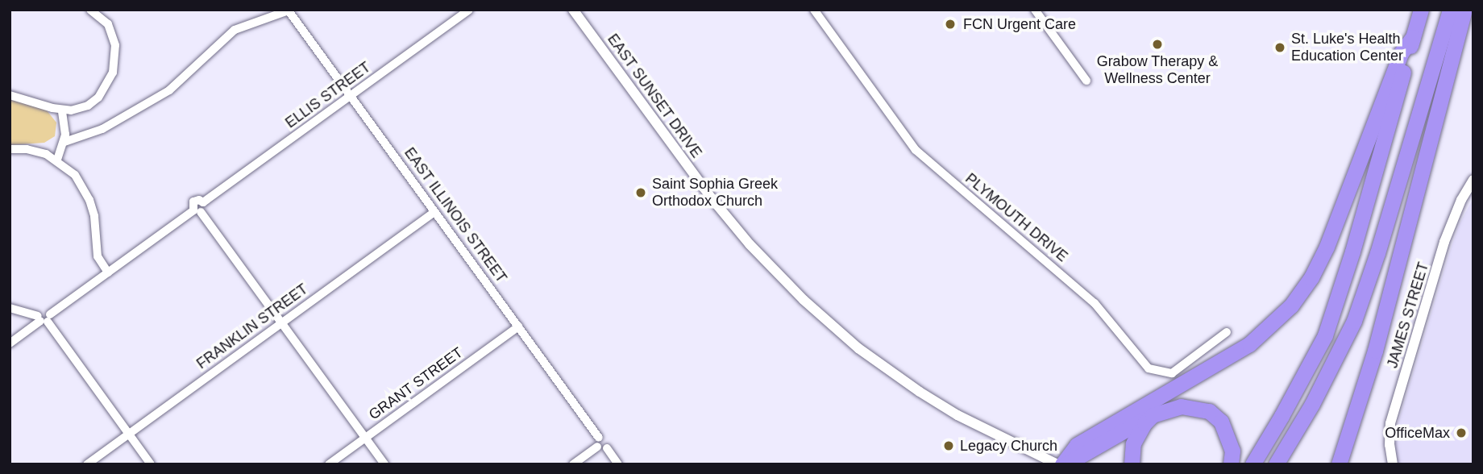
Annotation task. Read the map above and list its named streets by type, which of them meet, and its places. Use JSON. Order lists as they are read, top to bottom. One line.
{"streets":{"street":["ELLIS STREET","EAST SUNSET DRIVE","EAST ILLINOIS STREET","PLYMOUTH DRIVE","JAMES STREET","FRANKLIN STREET","GRANT STREET"]},"crossings":[["ELLIS STREET","EAST ILLINOIS STREET"],["EAST ILLINOIS STREET","FRANKLIN STREET"],["EAST ILLINOIS STREET","GRANT STREET"]],"places":["FCN Urgent Care","Grabow Therapy & Wellness Center","St. Luke's Health Education Center","Saint Sophia Greek Orthodox Church","OfficeMax","Legacy Church"]}
